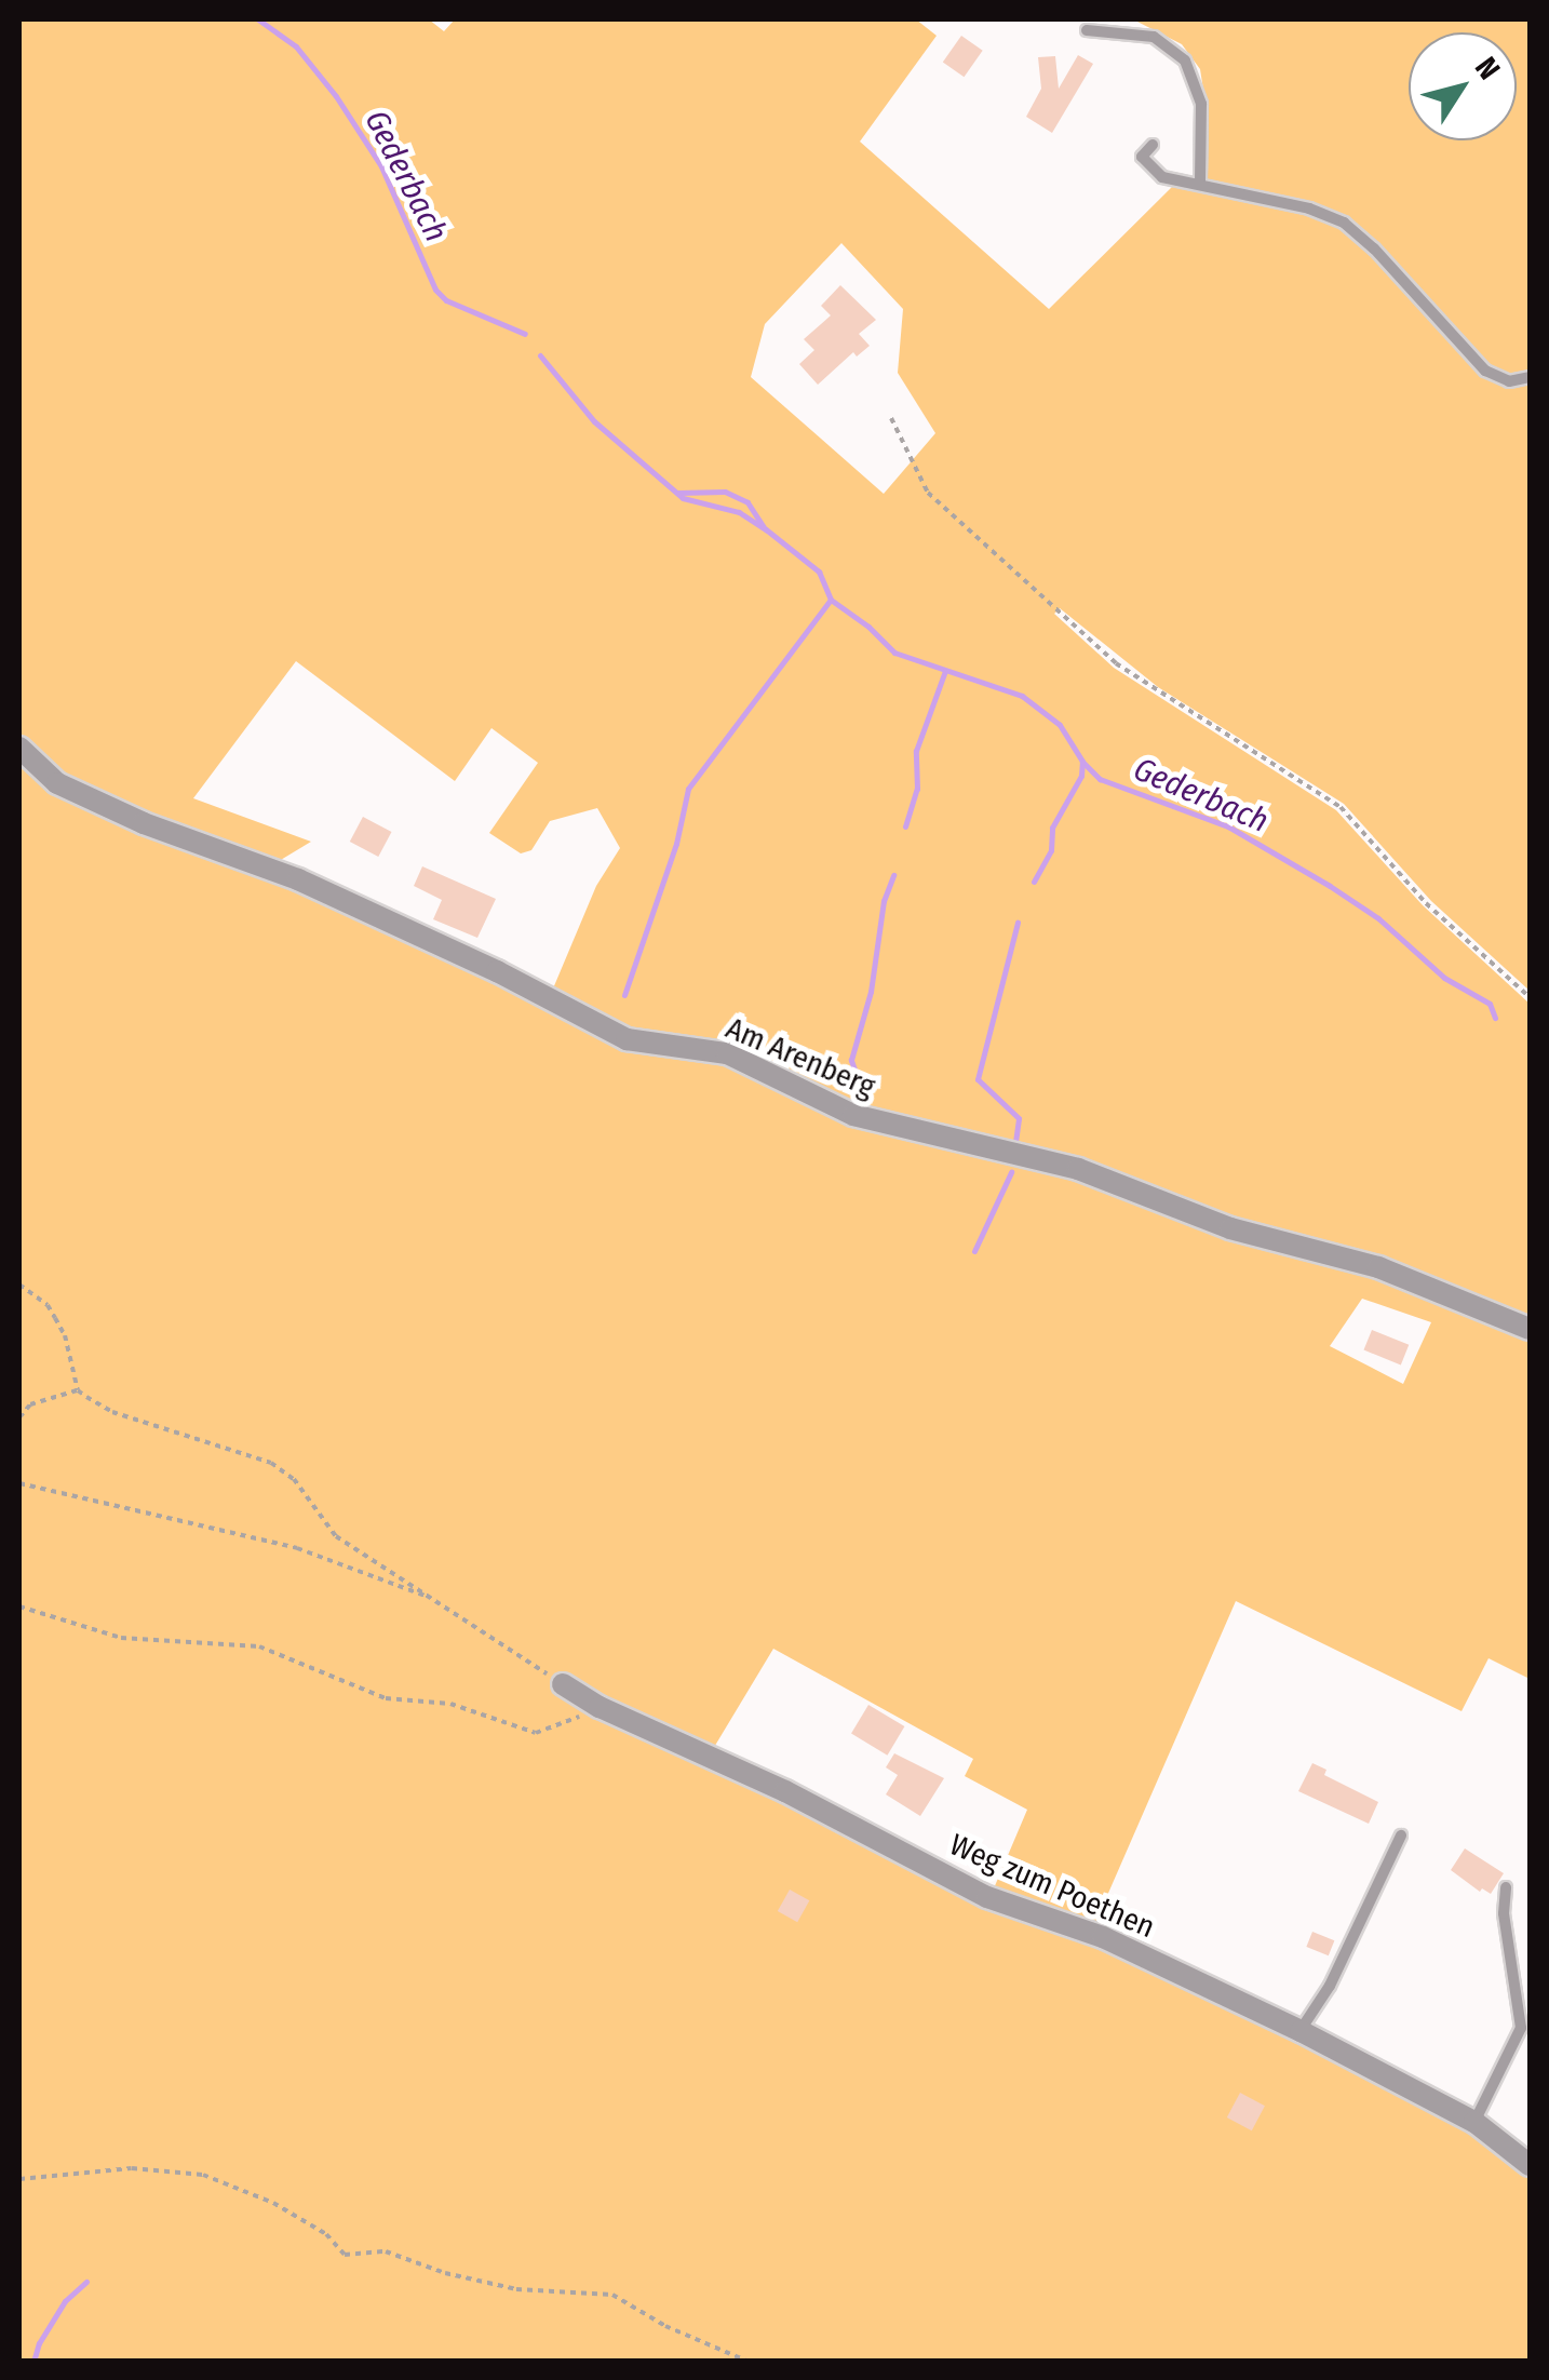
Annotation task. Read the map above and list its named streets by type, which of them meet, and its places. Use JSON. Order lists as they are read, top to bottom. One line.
{"streets":{"street":["Am Arenberg","Weg zum Poethen"]},"water":["Gederbach"],"north":"top right"}
